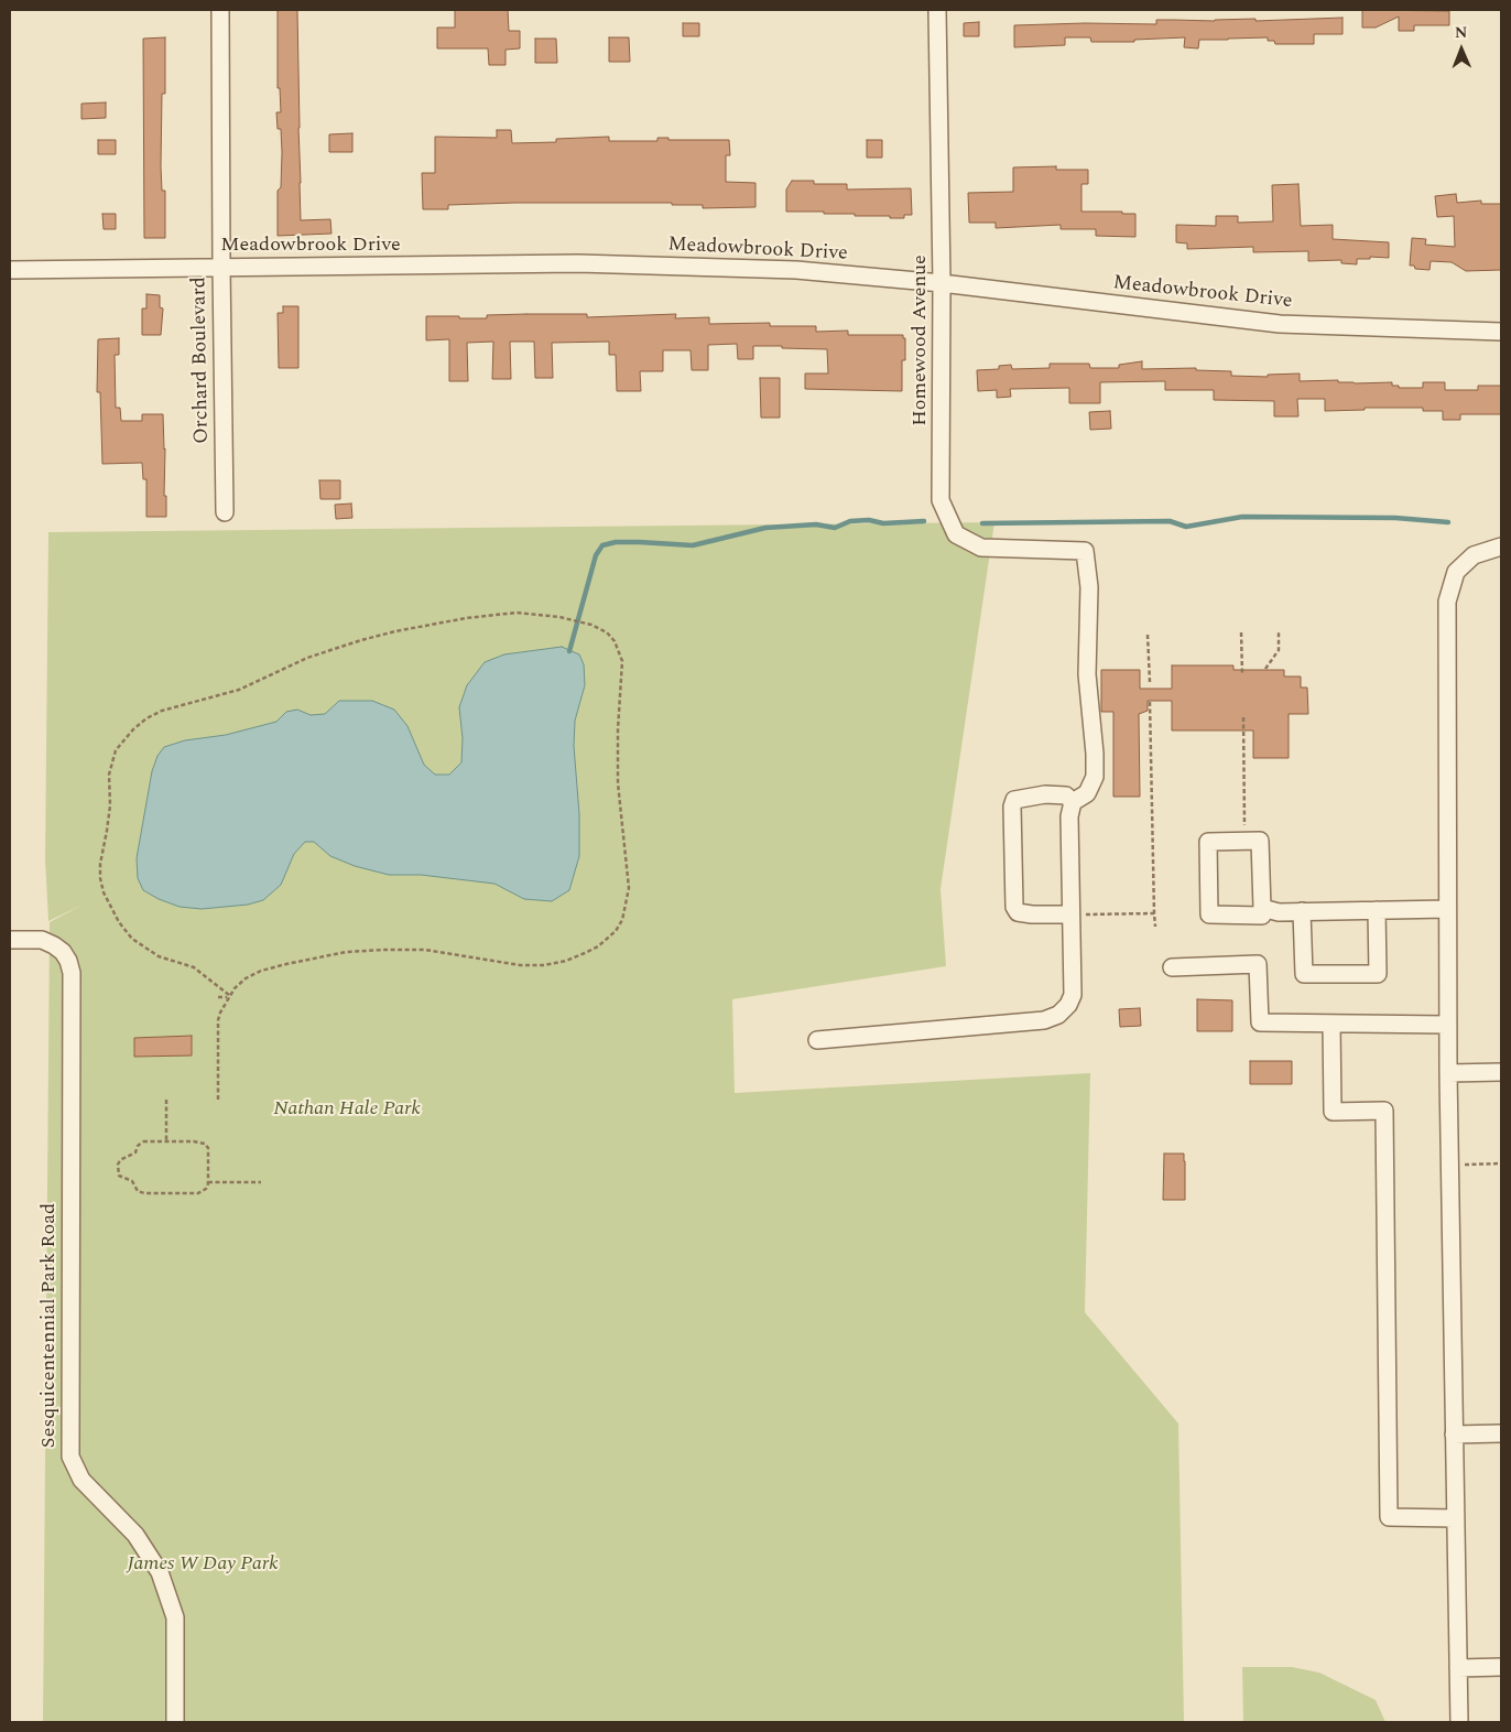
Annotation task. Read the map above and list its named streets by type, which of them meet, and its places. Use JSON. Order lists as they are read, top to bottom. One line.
{"streets":{"street":["Meadowbrook Drive","Homewood Avenue","Orchard Boulevard","Sesquicentennial Park Road"]},"crossings":[["Meadowbrook Drive","Homewood Avenue"],["Meadowbrook Drive","Orchard Boulevard"]],"parks":["Nathan Hale Park","James W Day Park"],"north":"top"}
